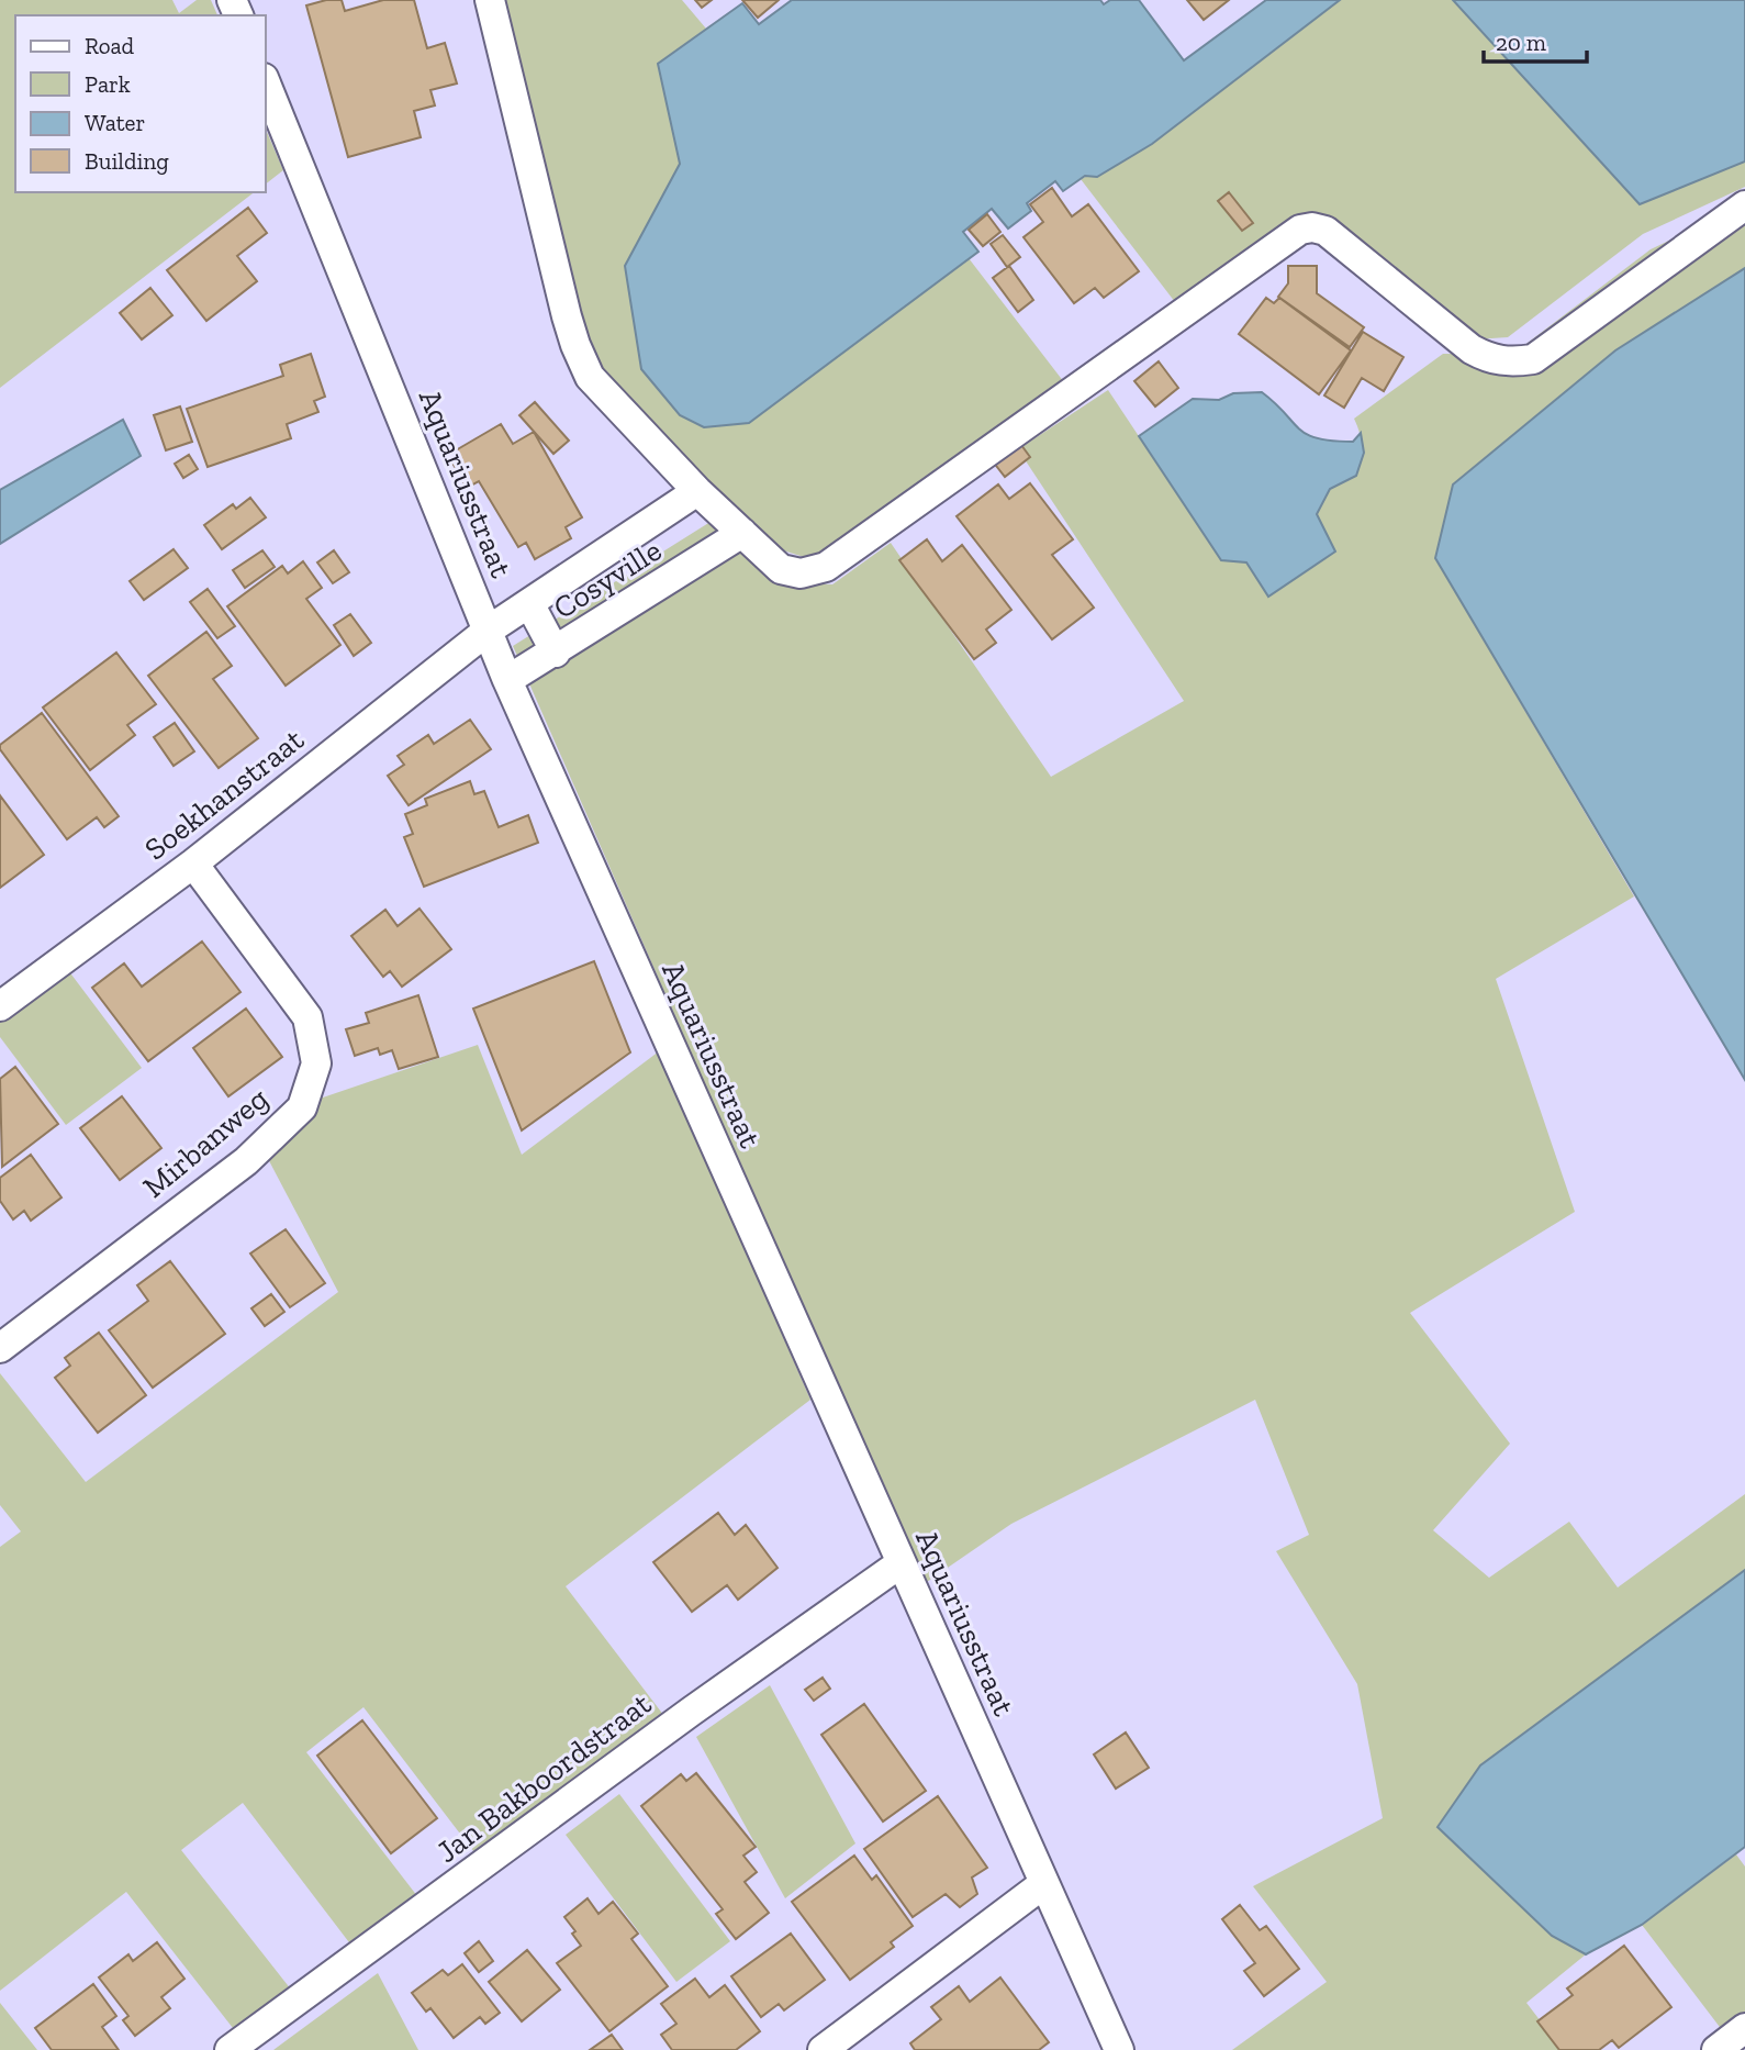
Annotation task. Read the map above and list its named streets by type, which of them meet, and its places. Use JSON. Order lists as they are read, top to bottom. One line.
{"streets":{"street":["Aquariusstraat","Cosyville","Soekhanstraat","Mirbanweg","Jan Bakboordstraat"]},"crossings":[["Aquariusstraat","Cosyville"],["Aquariusstraat","Soekhanstraat"],["Aquariusstraat","Jan Bakboordstraat"],["Cosyville","Soekhanstraat"],["Soekhanstraat","Mirbanweg"]],"legend":["Road","Park","Water","Building"],"scale_bar":"20 m"}
